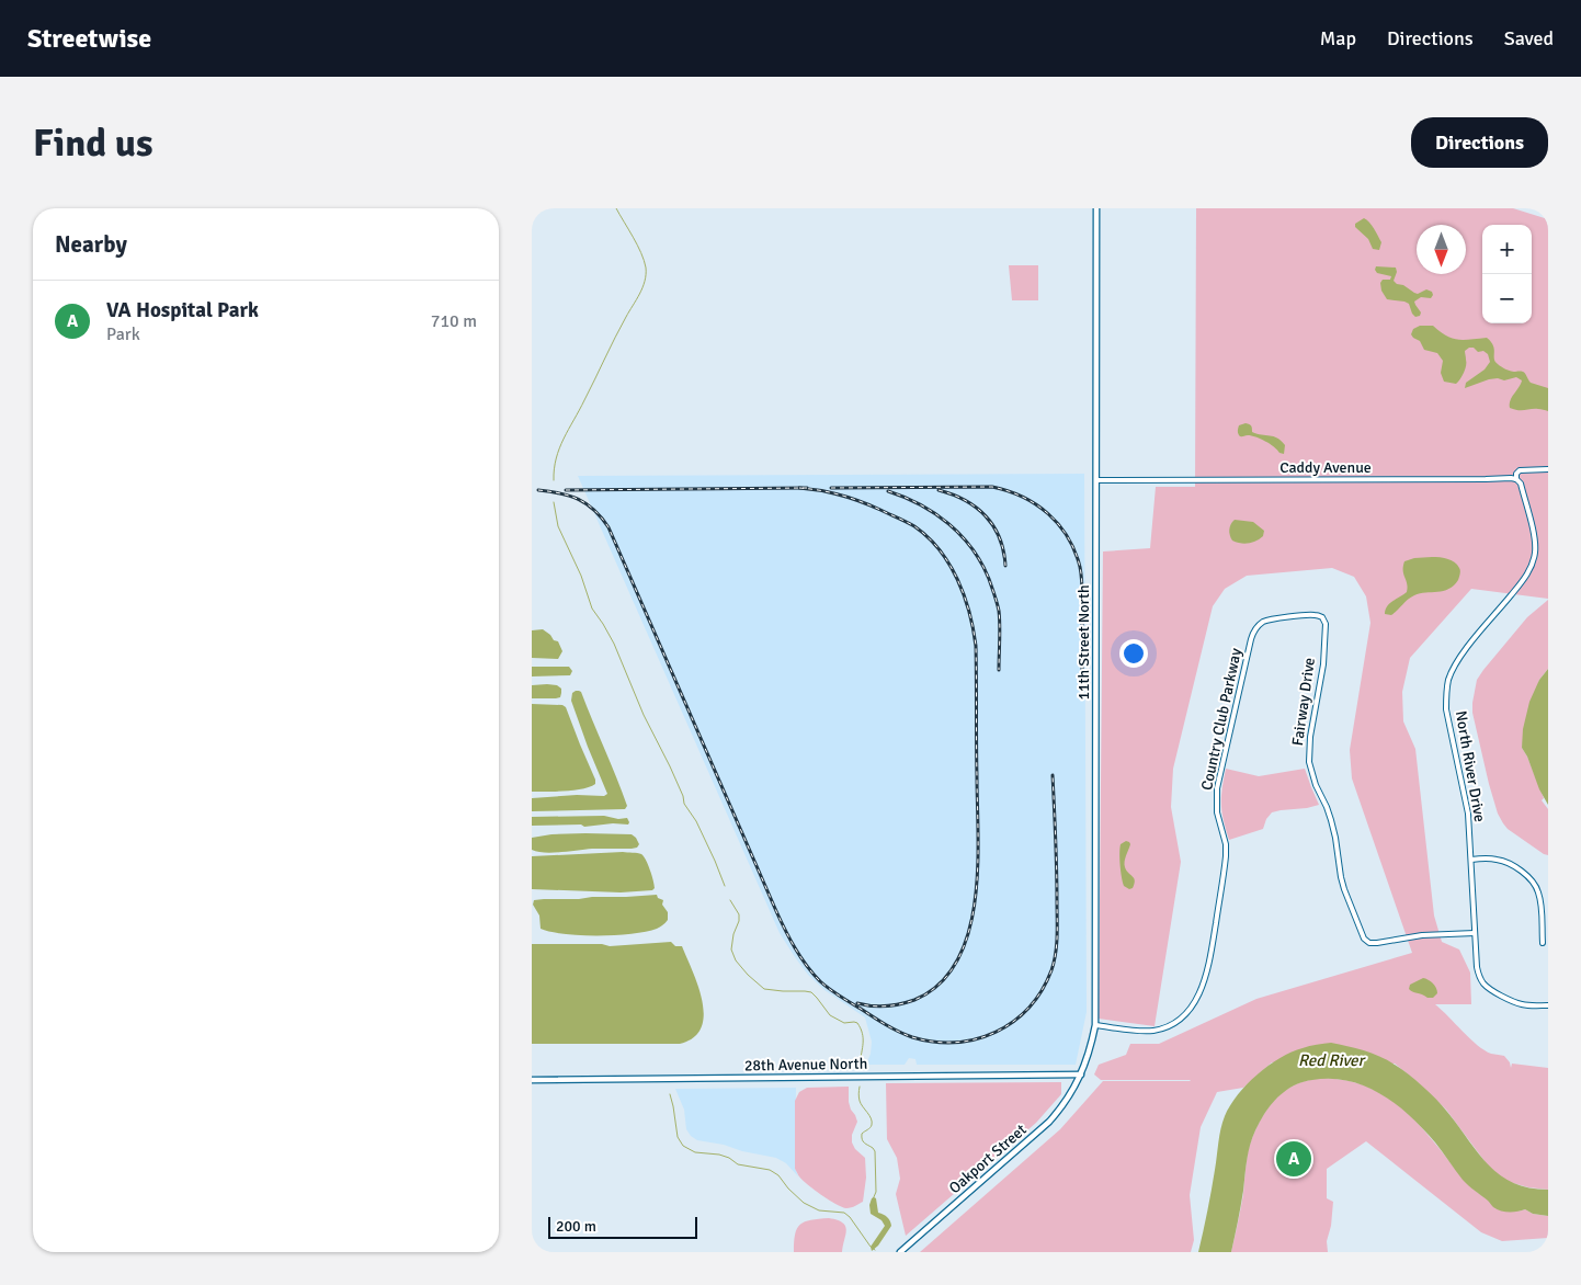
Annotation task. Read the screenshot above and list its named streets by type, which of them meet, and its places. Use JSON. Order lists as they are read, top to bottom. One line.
{"streets":{"street":["Caddy Avenue","11th Street North","Fairway Drive","Country Club Parkway","North River Drive","28th Avenue North","Oakport Street"]},"crossings":[["Caddy Avenue","11th Street North"],["Caddy Avenue","North River Drive"],["11th Street North","Country Club Parkway"],["11th Street North","28th Avenue North"],["11th Street North","Oakport Street"],["Fairway Drive","Country Club Parkway"],["Fairway Drive","North River Drive"],["28th Avenue North","Oakport Street"]],"water":["Red River"],"scale_bar":"200 m","north":"bottom","page":{"header":"Streetwise","nav":["Map","Directions","Saved"],"buttons":"Directions","title":"Find us","heading":"Nearby","map_buttons":["+","−"],"list":[{"mark":"A","name":"VA Hospital Park","note":"Park","value":"710 m"}],"pins":"A","scale":"200 m"}}
